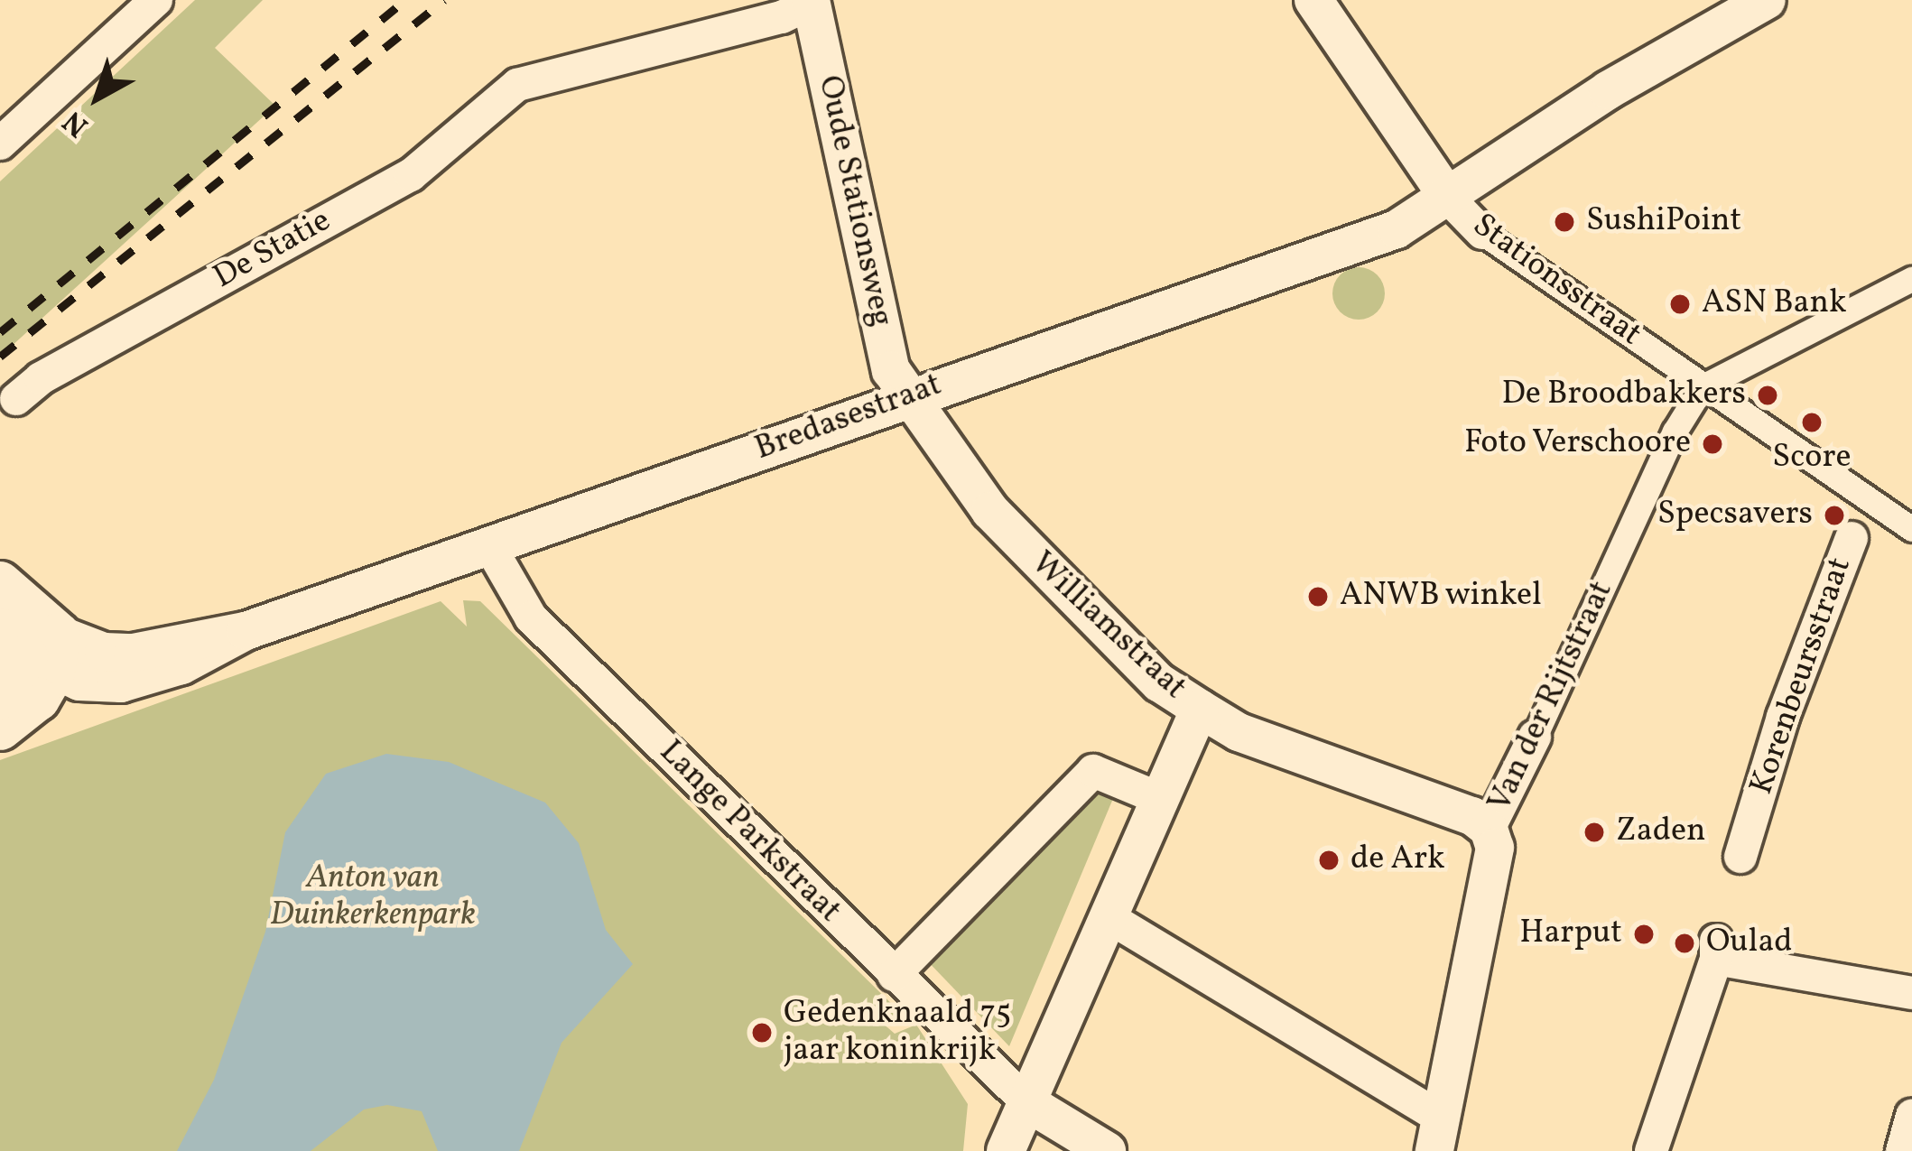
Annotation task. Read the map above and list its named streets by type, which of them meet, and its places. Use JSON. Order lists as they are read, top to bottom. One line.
{"streets":{"street":["Oude Stationsweg","De Statie","Stationsstraat","Bredasestraat","Williamstraat","Korenbeursstraat","Van der Rijtstraat","Lange Parkstraat"]},"crossings":[["Oude Stationsweg","De Statie"],["Oude Stationsweg","Bredasestraat"],["Oude Stationsweg","Williamstraat"],["Stationsstraat","Bredasestraat"],["Stationsstraat","Korenbeursstraat"],["Stationsstraat","Van der Rijtstraat"],["Bredasestraat","Williamstraat"],["Bredasestraat","Lange Parkstraat"],["Williamstraat","Van der Rijtstraat"]],"parks":["Anton van Duinkerkenpark"],"places":["SushiPoint","ASN Bank","De Broodbakkers","Score","Foto Verschoore","Specsavers","ANWB winkel","Zaden","de Ark","Harput","Oulad","Gedenknaald 75 jaar koninkrijk"],"north":"bottom left"}
